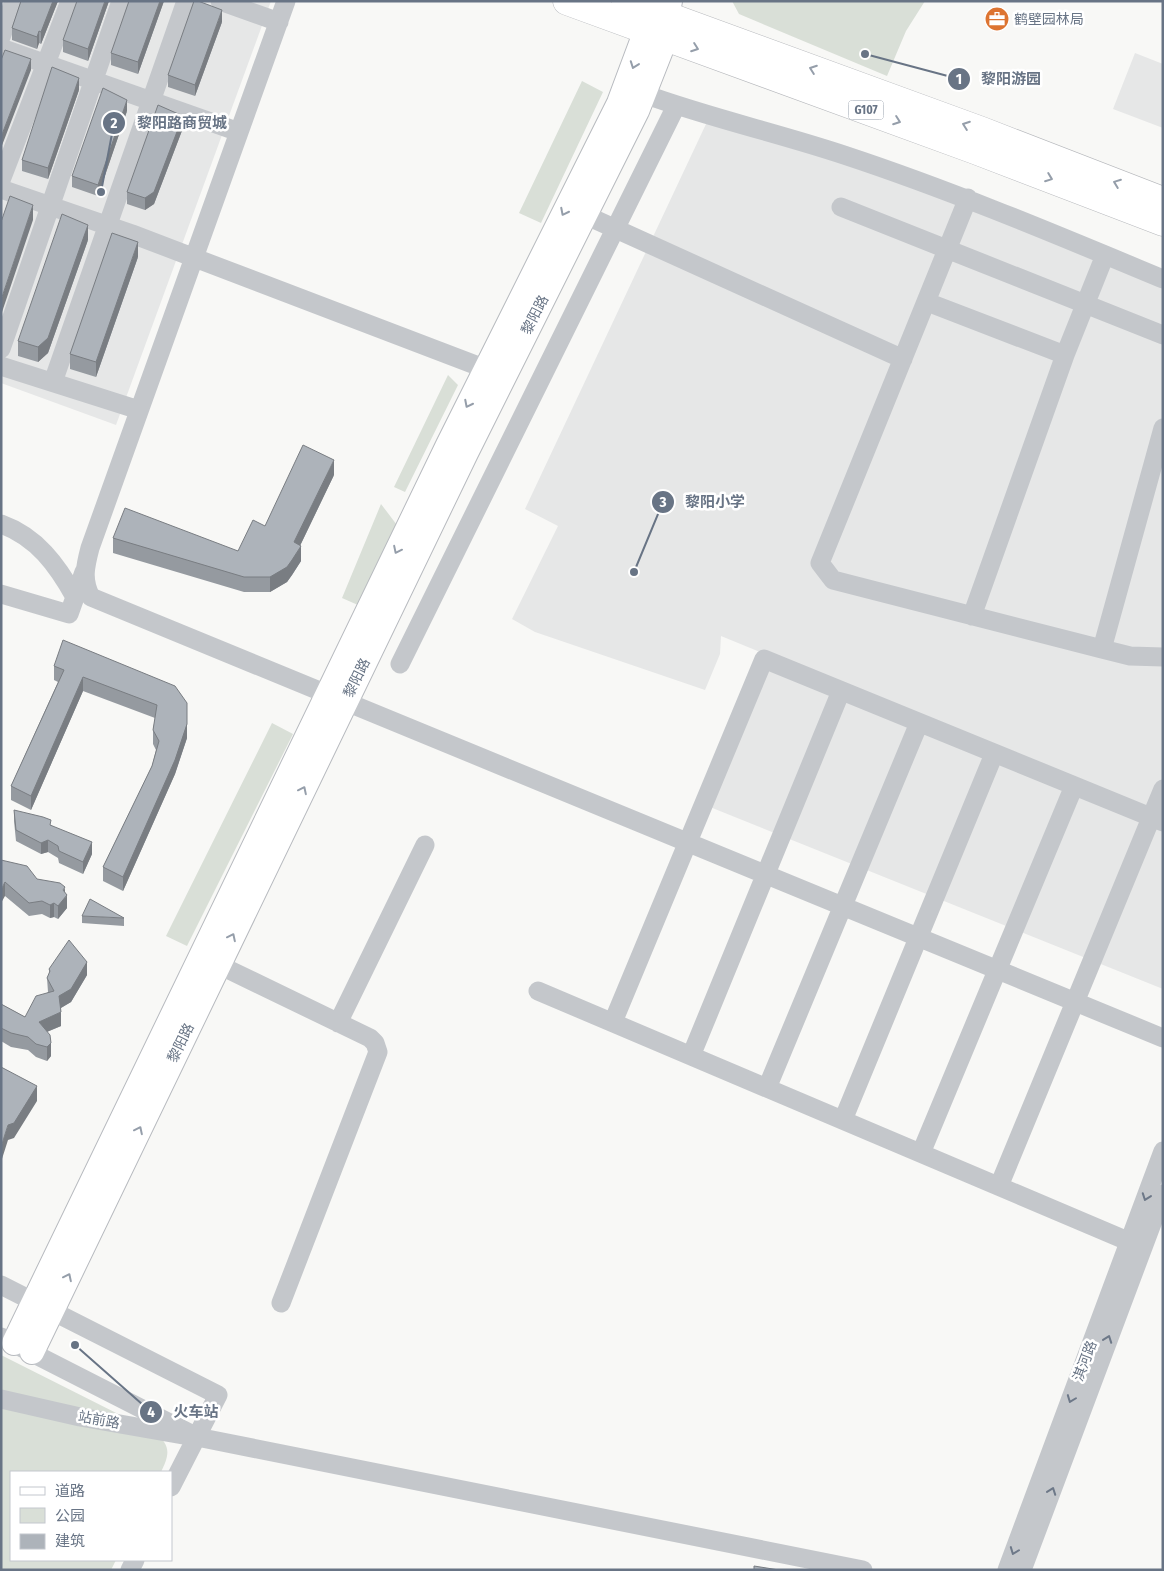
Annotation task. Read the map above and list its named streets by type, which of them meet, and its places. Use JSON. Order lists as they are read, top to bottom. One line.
{"streets":{"highway":["G107"],"main road":["黎阳路"],"street":["淇河路","站前路"]},"crossings":[["G107","黎阳路"]],"places":{"office":["鹤壁园林局"],"other":["黎阳游园","黎阳路商贸城","黎阳小学","火车站"]},"legend":["道路","公园","建筑"]}
